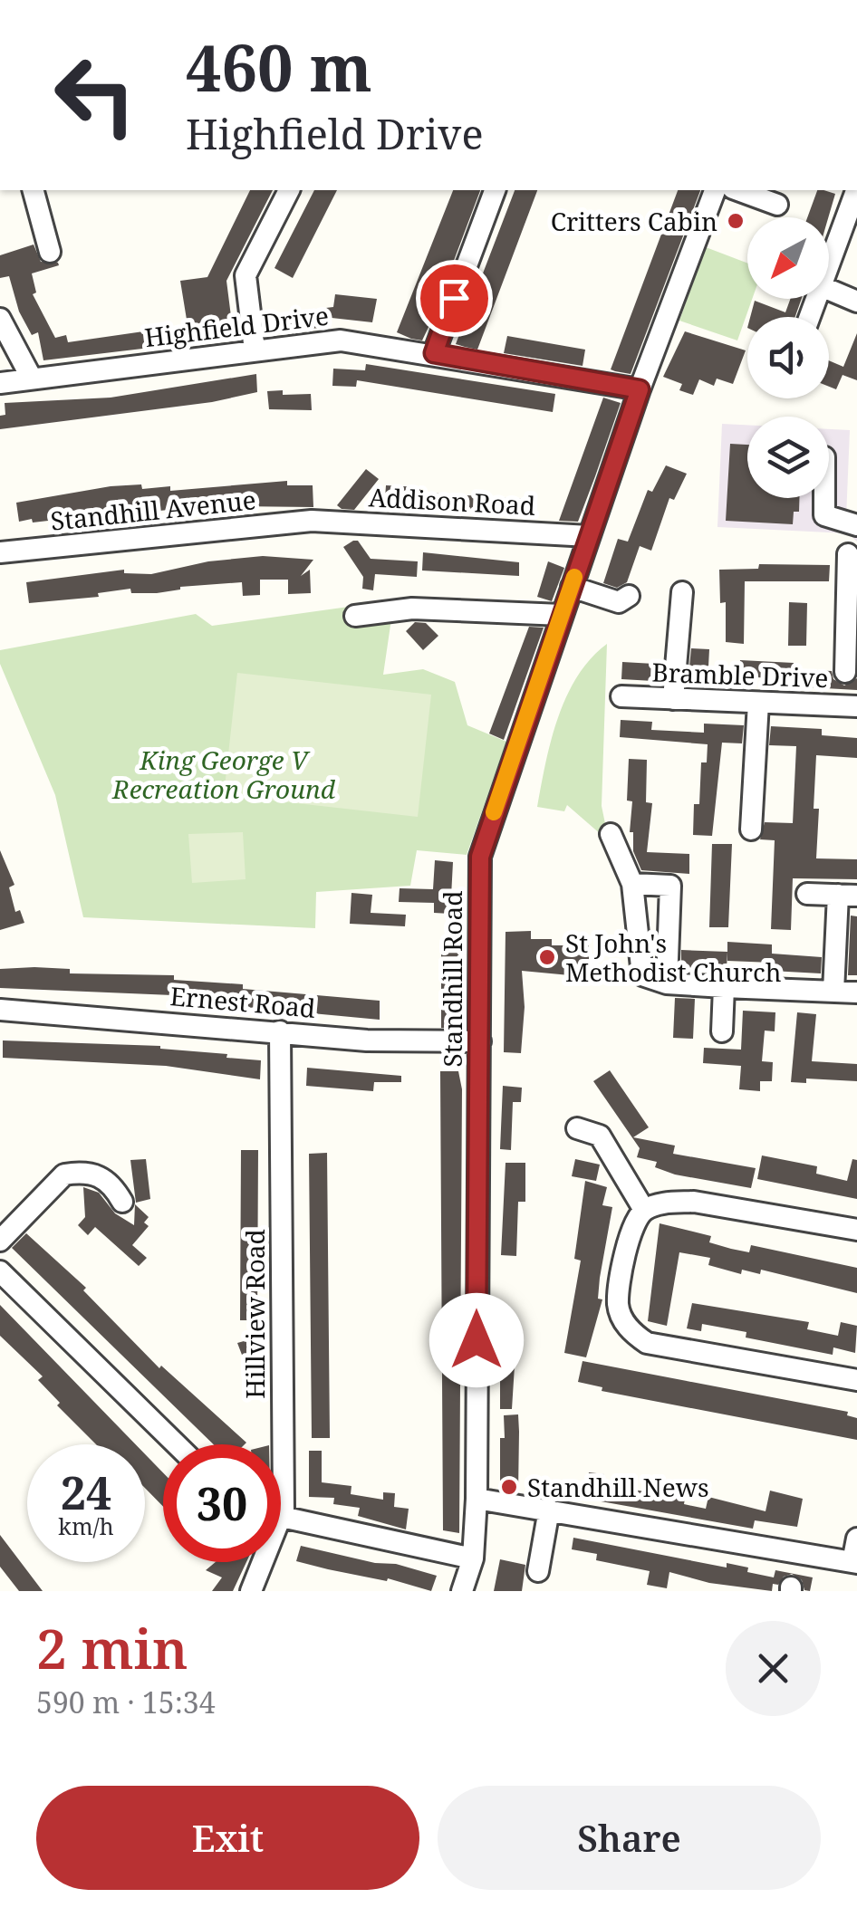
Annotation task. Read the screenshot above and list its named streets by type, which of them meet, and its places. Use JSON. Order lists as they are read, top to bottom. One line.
{"streets":{"street":["Highfield Drive","Addison Road","Standhill Avenue","Bramble Drive","Standhill Road","Ernest Road","Hillview Road"]},"crossings":[["Highfield Drive","Standhill Road"],["Addison Road","Standhill Avenue"],["Addison Road","Standhill Road"],["Standhill Road","Ernest Road"],["Ernest Road","Hillview Road"]],"parks":["King George V Recreation Ground"],"places":["Critters Cabin","St John's Methodist Church","Standhill News"],"north":"bottom left","page":{"turn":["460 m","Highfield Drive"],"speed":"24 km/h","limit":"30","heading":["2 min","590 m · 15:34"],"buttons":["Exit","Share"]}}
